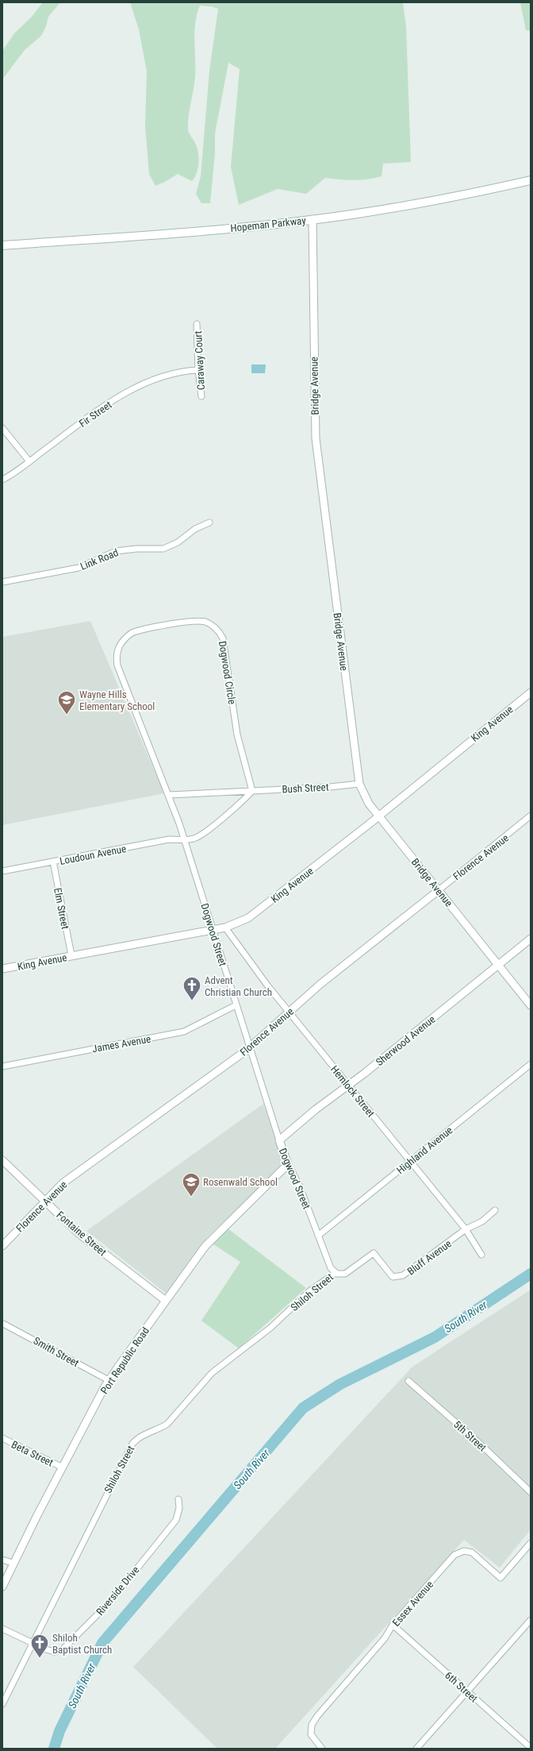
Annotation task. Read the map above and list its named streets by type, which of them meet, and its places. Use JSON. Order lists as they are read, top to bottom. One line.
{"streets":{"main road":["Hopeman Parkway"],"street":["Caraway Court","Bridge Avenue","Fir Street","Link Road","Dogwood Circle","King Avenue","Bush Street","Loudoun Avenue","Florence Avenue","Elm Street","Dogwood Street","Sherwood Avenue","James Avenue","Hemlock Street","Highland Avenue","Fontaine Street","Bluff Avenue","Shiloh Street","Smith Street","Port Republic Road","5th Street","Beta Street","Riverside Drive","Essex Avenue","6th Street"]},"crossings":[["Hopeman Parkway","Bridge Avenue"],["Caraway Court","Fir Street"],["Bridge Avenue","King Avenue"],["Bridge Avenue","Bush Street"],["Bridge Avenue","Florence Avenue"],["Bridge Avenue","Sherwood Avenue"],["Dogwood Circle","Bush Street"],["Dogwood Circle","Dogwood Street"],["King Avenue","Elm Street"],["King Avenue","Dogwood Street"],["King Avenue","Hemlock Street"],["Bush Street","Dogwood Street"],["Loudoun Avenue","Elm Street"],["Loudoun Avenue","Dogwood Street"],["Florence Avenue","Dogwood Street"],["Florence Avenue","Hemlock Street"],["Florence Avenue","Fontaine Street"],["Dogwood Street","Sherwood Avenue"],["Dogwood Street","James Avenue"],["Dogwood Street","Highland Avenue"],["Dogwood Street","Shiloh Street"],["Dogwood Street","Port Republic Road"],["Sherwood Avenue","Hemlock Street"],["Hemlock Street","Highland Avenue"],["Hemlock Street","Bluff Avenue"],["Highland Avenue","Shiloh Street"],["Fontaine Street","Port Republic Road"],["Bluff Avenue","Shiloh Street"],["Shiloh Street","Riverside Drive"],["Smith Street","Port Republic Road"],["Port Republic Road","Beta Street"],["Essex Avenue","6th Street"]],"water":["South River"],"places":{"school or university":["Wayne Hills Elementary School","Rosenwald School"],"church":["Advent Christian Church","Shiloh Baptist Church"]}}
